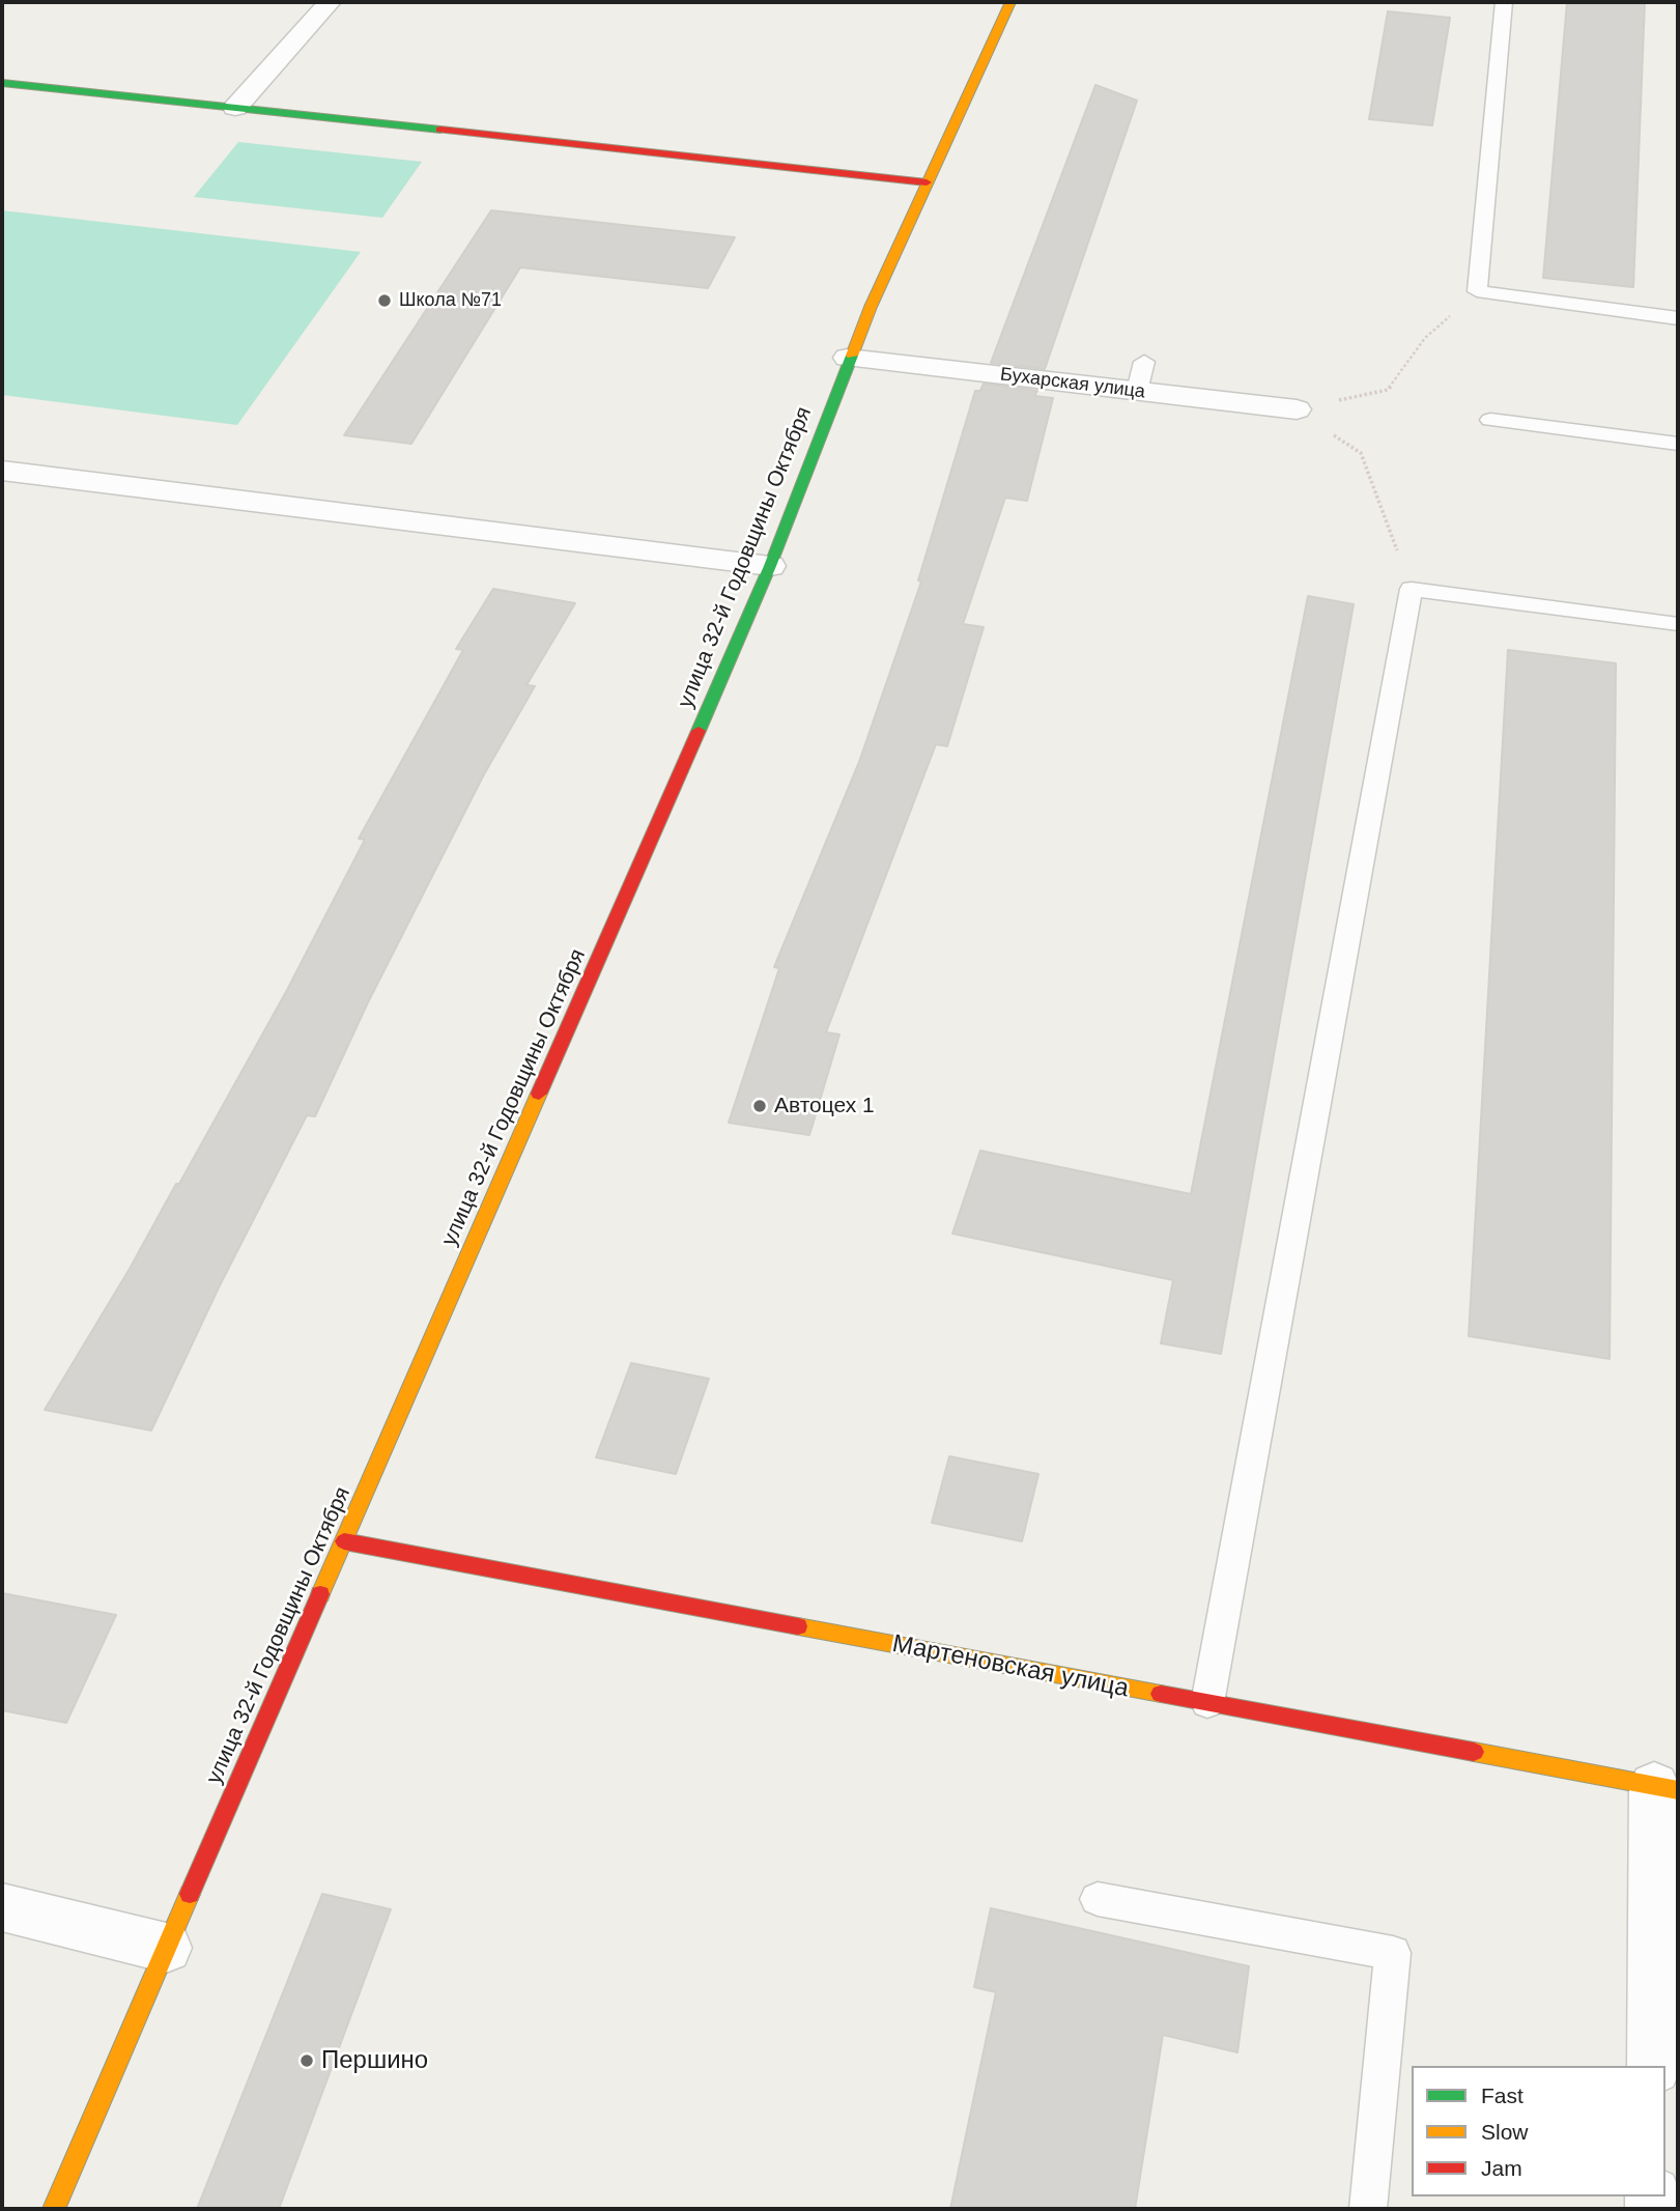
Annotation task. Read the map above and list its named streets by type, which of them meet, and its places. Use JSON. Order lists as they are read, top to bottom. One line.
{"streets":{"main road":["улица 32-й Годовщины Октября","Мартеновская улица"],"street":["Бухарская улица"]},"crossings":[["Бухарская улица","улица 32-й Годовщины Октября"],["улица 32-й Годовщины Октября","Мартеновская улица"]],"places":["Школа №71","Автоцех 1","Першино"],"legend":["Fast","Slow","Jam"]}
